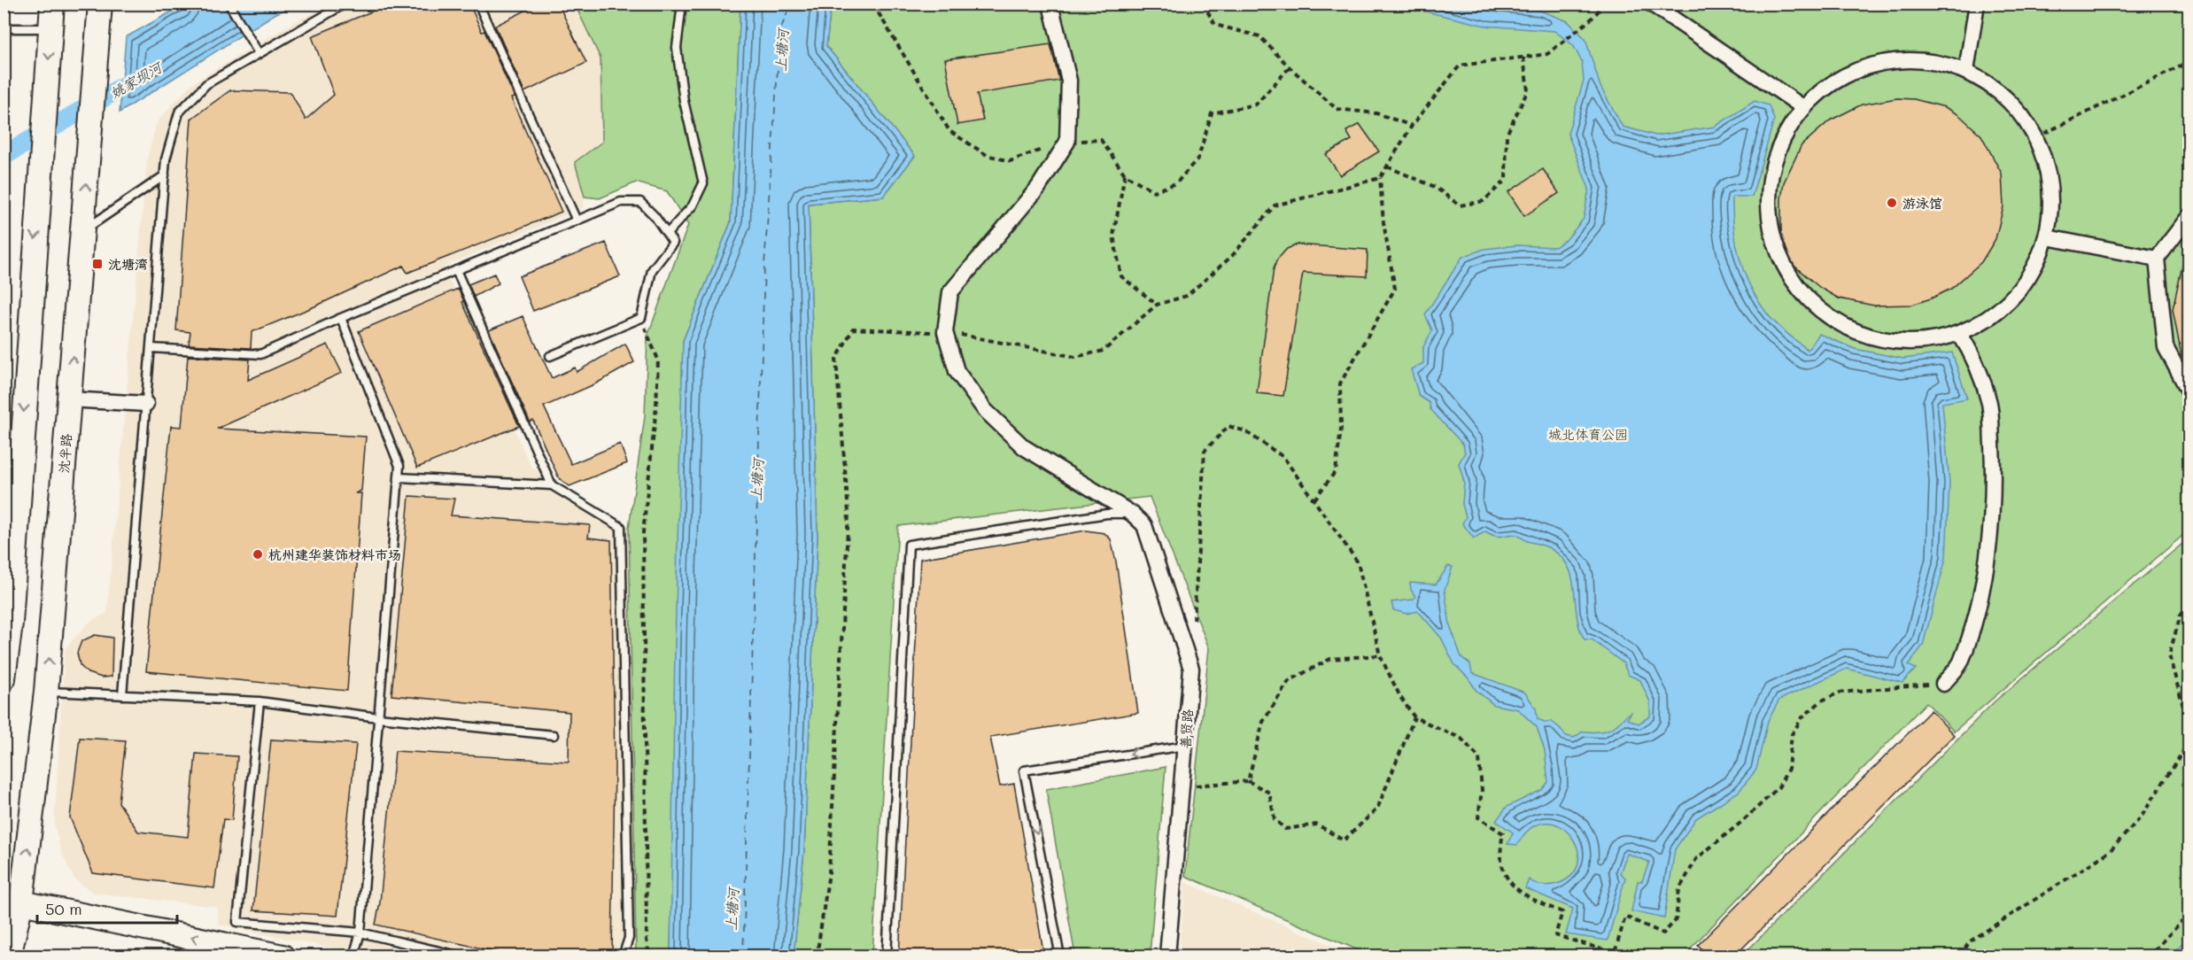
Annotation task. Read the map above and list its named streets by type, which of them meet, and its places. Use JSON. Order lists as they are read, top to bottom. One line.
{"streets":{"main road":["沈半路"],"street":["善贤路"]},"water":["上塘河","姚家坝河"],"parks":["城北体育公园"],"places":{"other":["游泳馆","杭州建华装饰材料市场"],"transit":["沈塘湾"]},"scale_bar":"50 m"}
